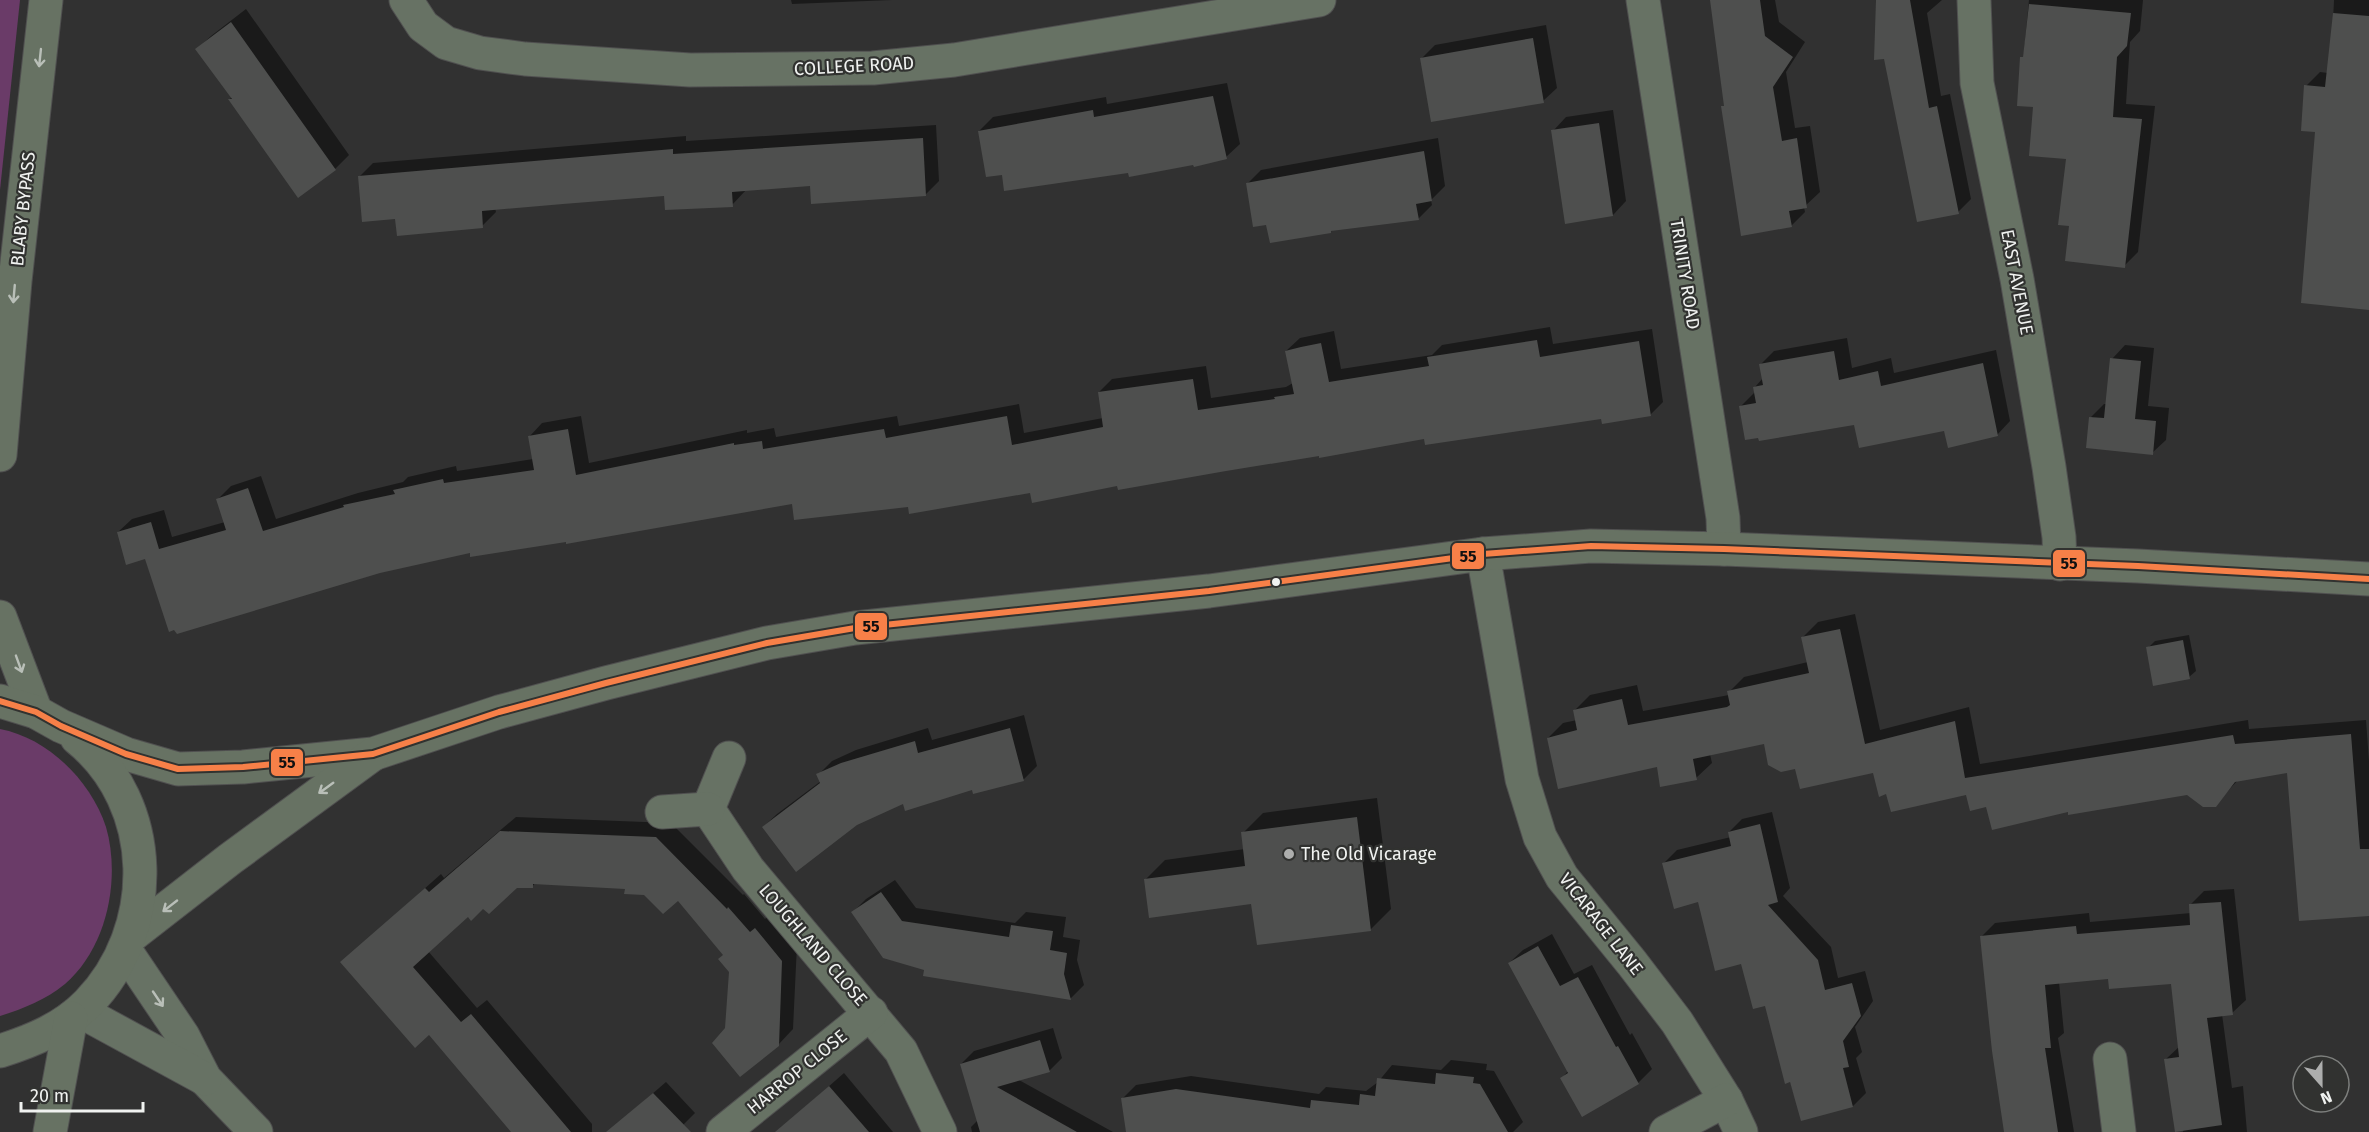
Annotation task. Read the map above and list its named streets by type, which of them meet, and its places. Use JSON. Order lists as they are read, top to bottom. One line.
{"streets":{"main road":["BLABY BYPASS"],"street":["COLLEGE ROAD","TRINITY ROAD","EAST AVENUE","VICARAGE LANE","LOUGHLAND CLOSE","HARROP CLOSE"]},"crossings":[["LOUGHLAND CLOSE","HARROP CLOSE"]],"one_way":["BLABY BYPASS"],"places":["The Old Vicarage"],"lines":["transit line 55"],"scale_bar":"20 m","north":"bottom"}
